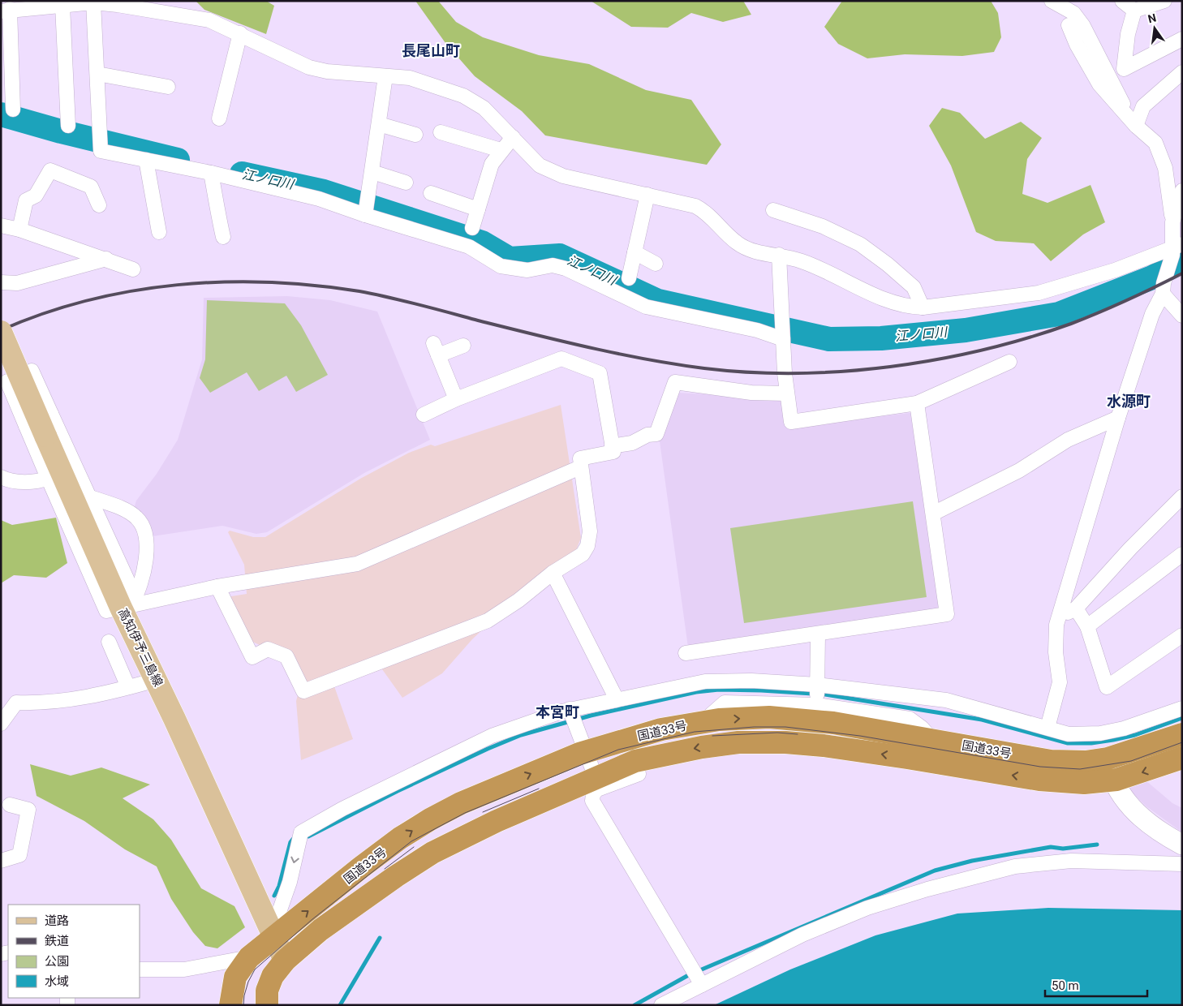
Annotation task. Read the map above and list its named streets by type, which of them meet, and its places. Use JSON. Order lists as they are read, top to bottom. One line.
{"streets":{"highway":["国道33号"],"main road":["高知伊予三島線"]},"crossings":[["高知伊予三島線","国道33号"]],"districts":["長尾山町","水源町","本宮町"],"water":["江ノ口川"],"legend":["道路","鉄道","公園","水域"],"scale_bar":"50 m","north":"top"}
